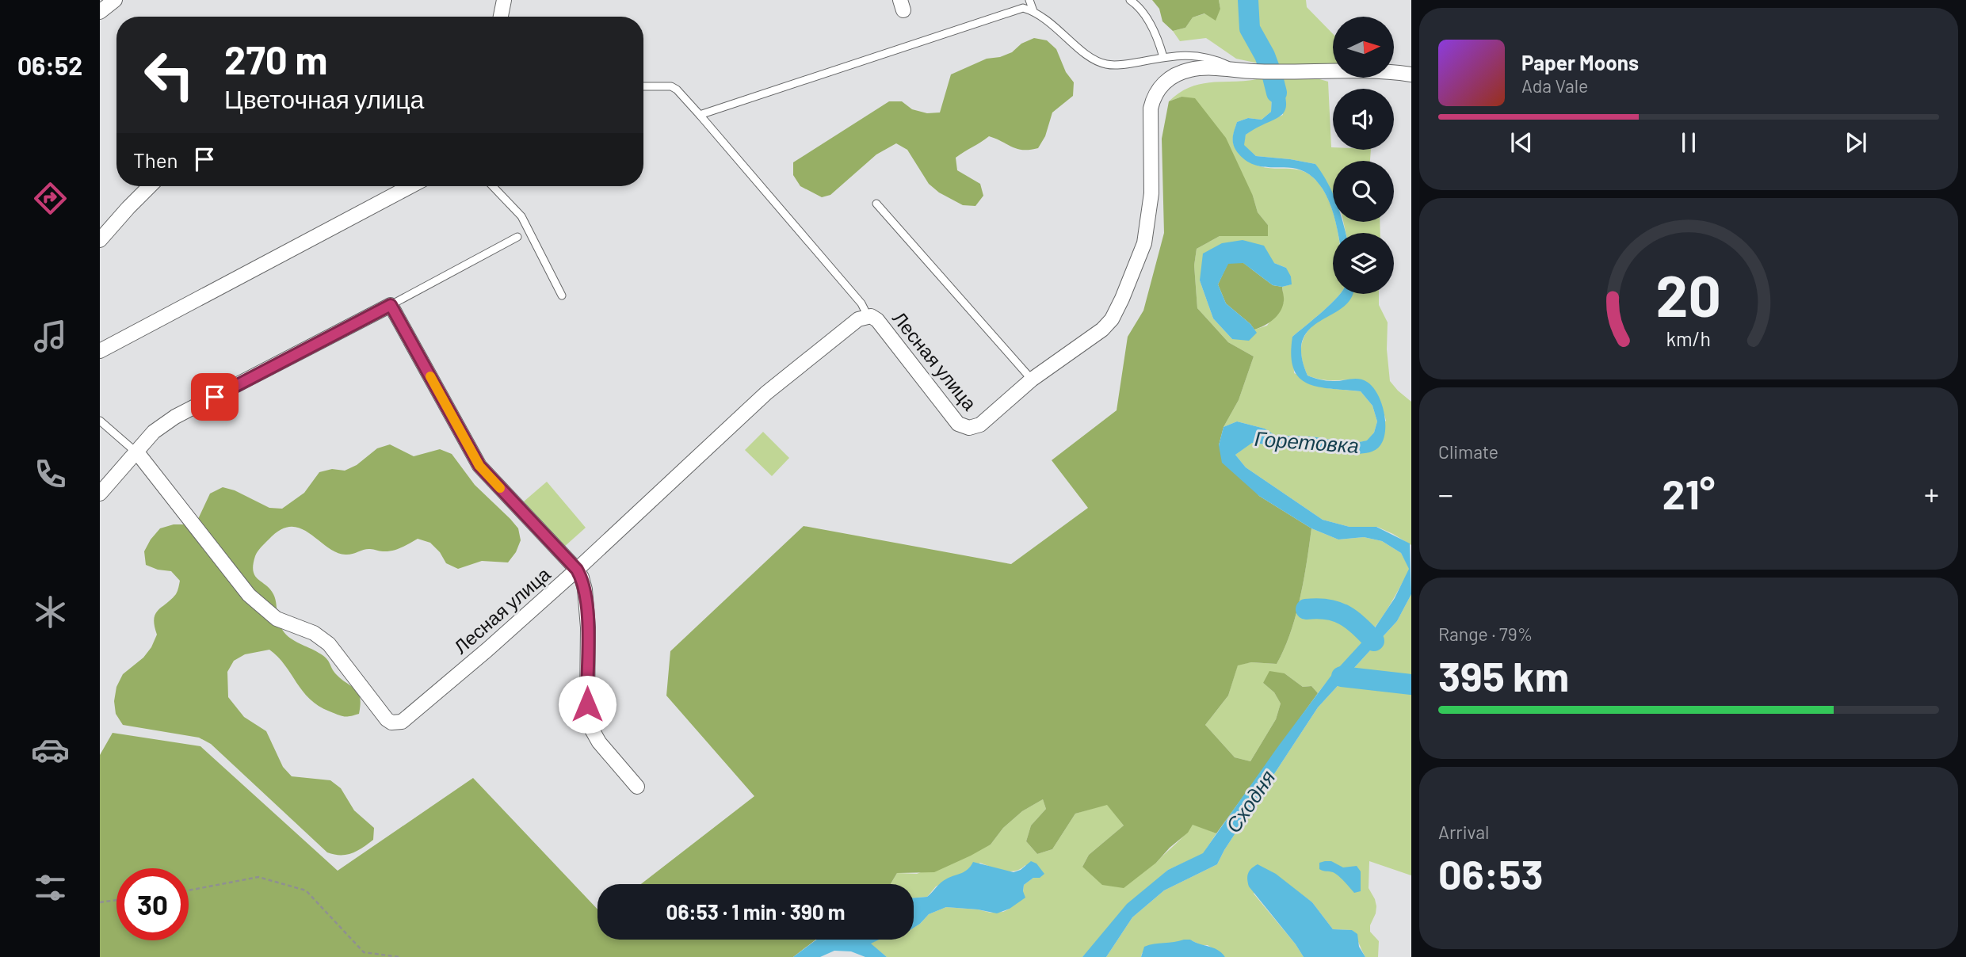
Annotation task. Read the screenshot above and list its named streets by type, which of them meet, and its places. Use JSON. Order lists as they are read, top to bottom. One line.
{"streets":{"street":["Лесная улица"]},"water":["Горетовка","Сходня"],"north":"right","page":{"tabs":"06:52","turn":["270 m","Цветочная улица"],"song":["Paper Moons","Ada Vale"],"then":"Then","tile":["Climate",["Range · 79%","395 km"],["Arrival","06:53"]],"heat":["−","21°","+"],"limit":"30","trip":"06:53 · 1 min · 390 m","gauge":["20","km/h"]}}
